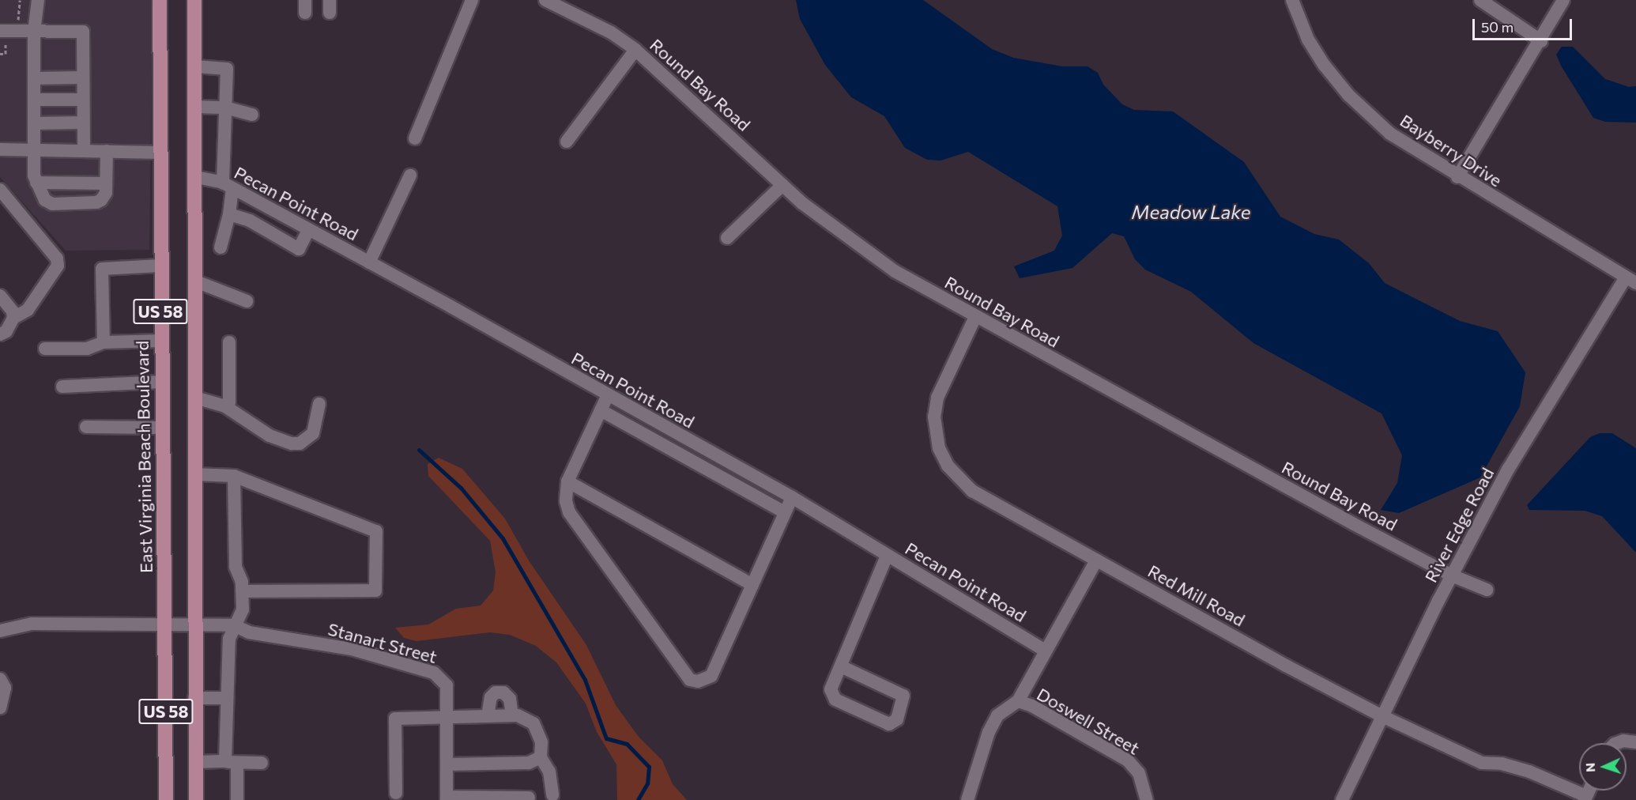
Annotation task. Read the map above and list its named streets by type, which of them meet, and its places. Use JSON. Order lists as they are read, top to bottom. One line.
{"streets":{"main road":["US 58","East Virginia Beach Boulevard"],"street":["Round Bay Road","Bayberry Drive","Pecan Point Road","River Edge Road","Red Mill Road","Stanart Street","Doswell Street"]},"crossings":[["Round Bay Road","River Edge Road"],["Round Bay Road","Red Mill Road"],["Bayberry Drive","River Edge Road"],["Pecan Point Road","US 58"],["Pecan Point Road","Doswell Street"],["US 58","Stanart Street"],["East Virginia Beach Boulevard","Stanart Street"],["River Edge Road","Red Mill Road"],["Red Mill Road","Doswell Street"]],"water":["Meadow Lake"],"scale_bar":"50 m","north":"left"}
